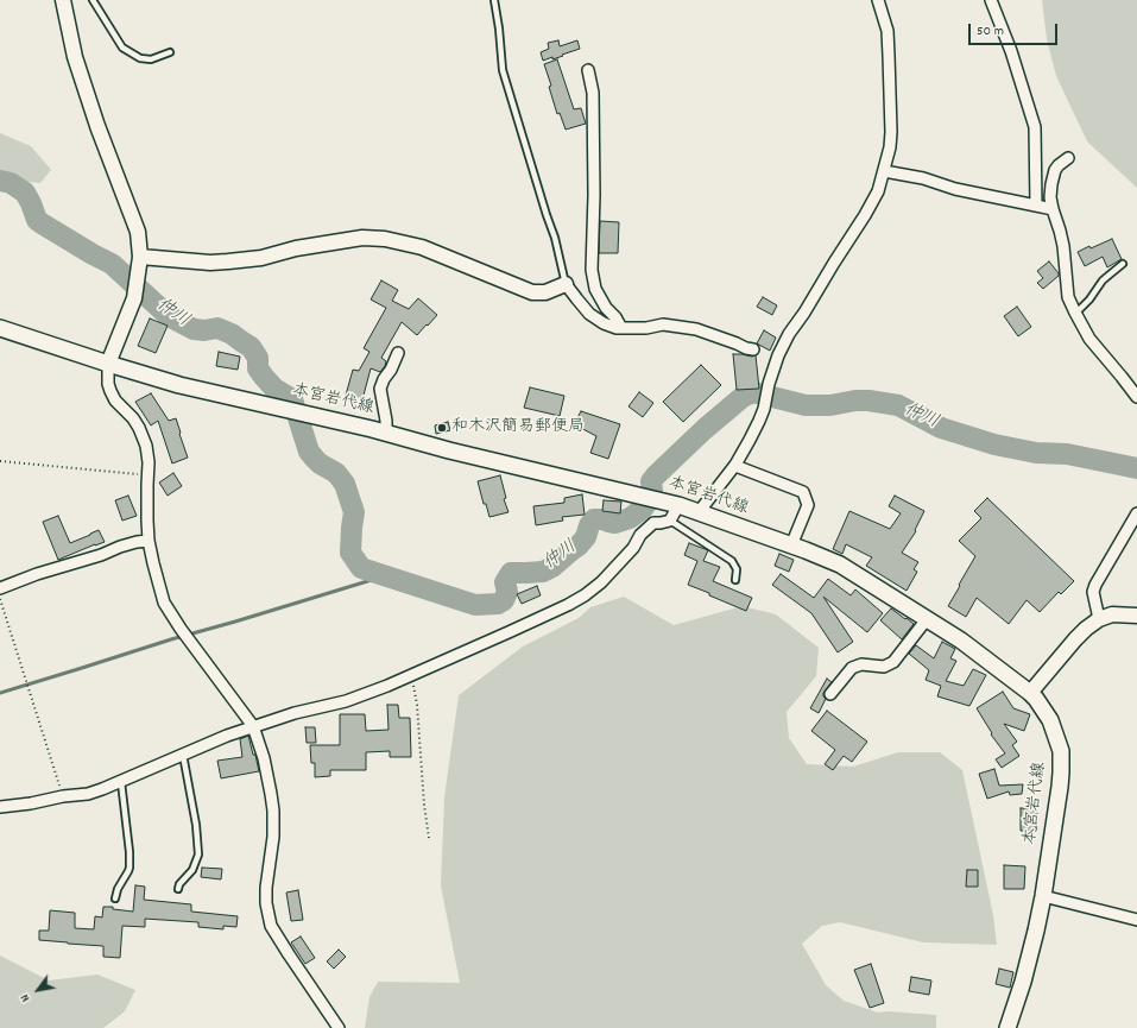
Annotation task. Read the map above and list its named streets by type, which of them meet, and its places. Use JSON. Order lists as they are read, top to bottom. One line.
{"streets":{"main road":["本宮岩代線"]},"water":["仲川"],"places":["和木沢簡易郵便局"],"scale_bar":"50 m","north":"bottom left"}
